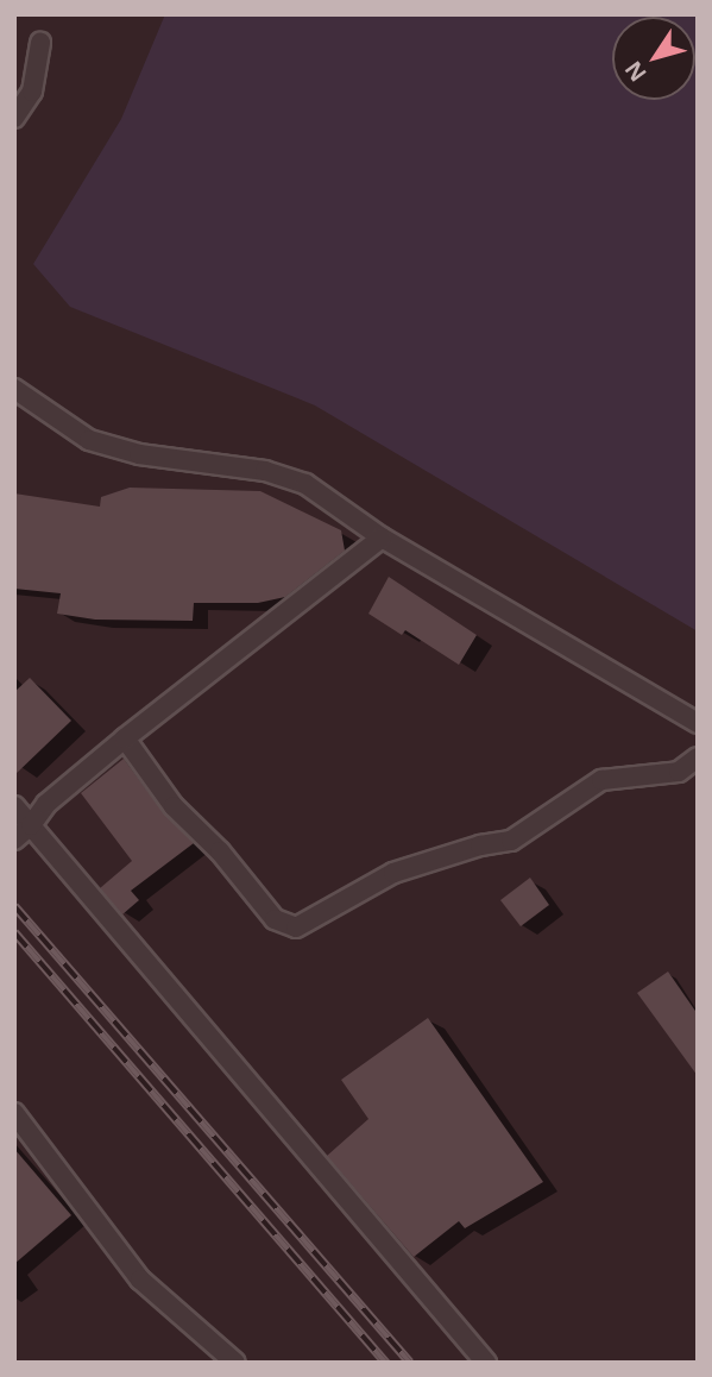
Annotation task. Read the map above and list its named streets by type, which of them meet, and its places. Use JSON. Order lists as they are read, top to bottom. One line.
{"north":"bottom left"}
